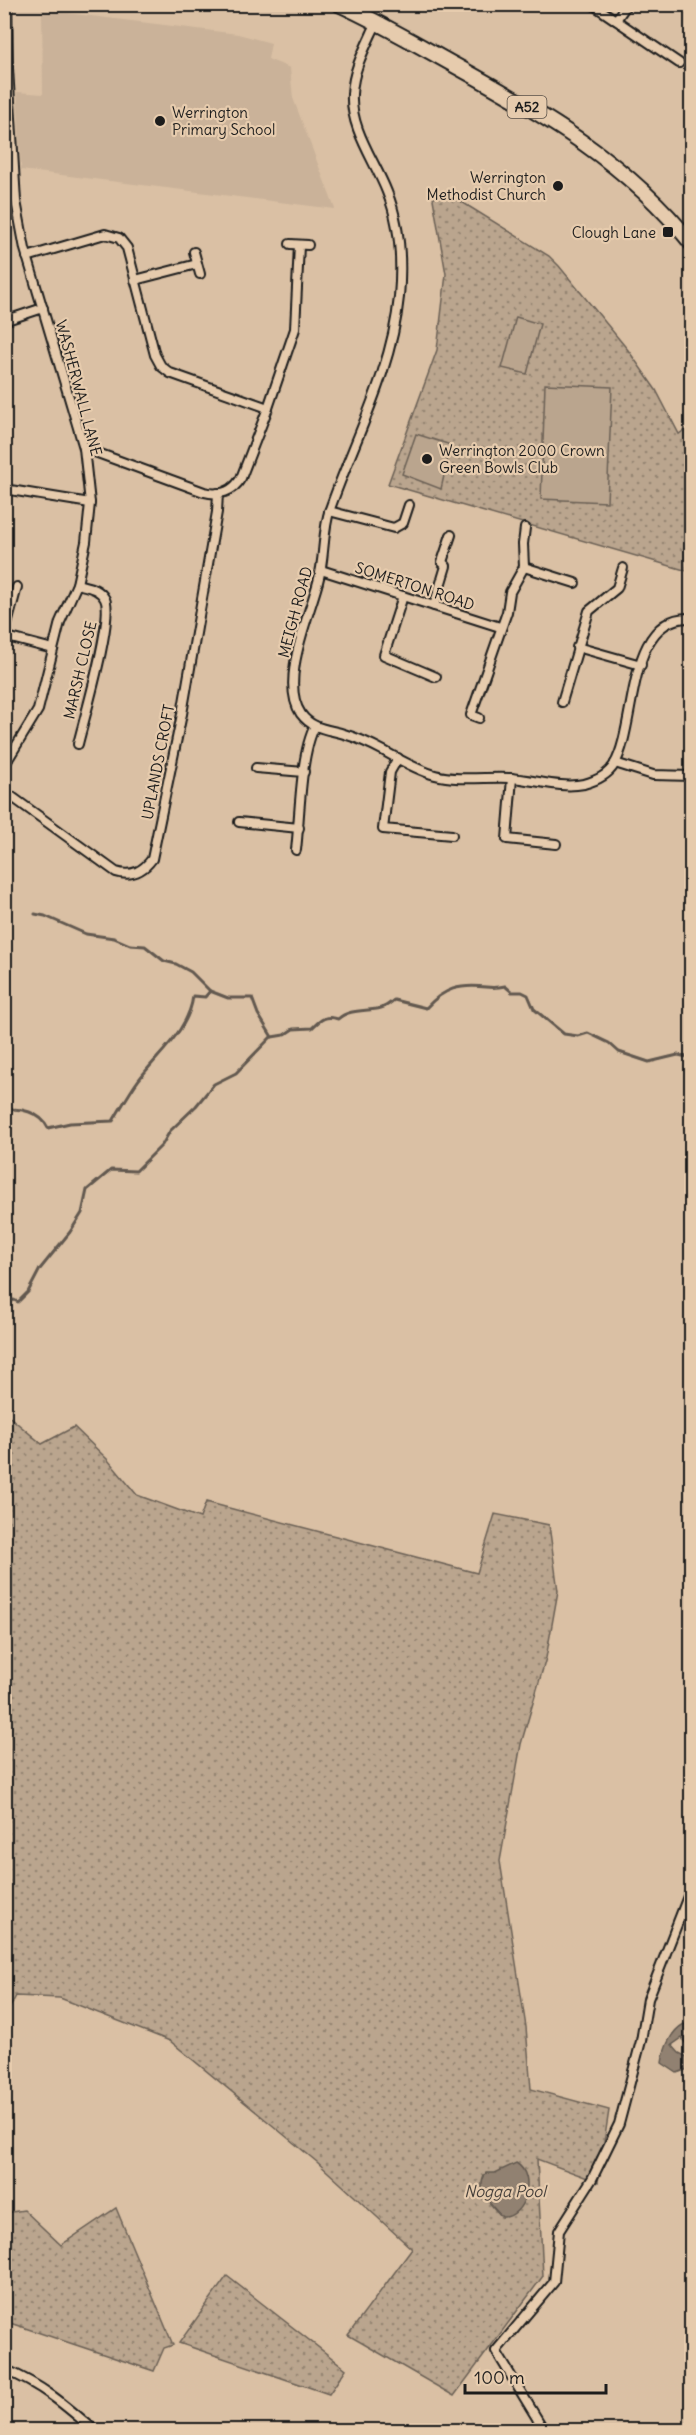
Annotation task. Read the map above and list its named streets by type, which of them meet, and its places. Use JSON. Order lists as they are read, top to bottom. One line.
{"streets":{"highway":["A52"],"street":["WASHERWALL LANE","SOMERTON ROAD","MEIGH ROAD","MARSH CLOSE","UPLANDS CROFT"]},"crossings":[["A52","MEIGH ROAD"],["WASHERWALL LANE","MARSH CLOSE"],["SOMERTON ROAD","MEIGH ROAD"]],"water":["Nogga Pool"],"places":{"other":["Werrington Primary School","Werrington Methodist Church","Werrington 2000 Crown Green Bowls Club"],"transit":["Clough Lane"]},"scale_bar":"100 m"}
